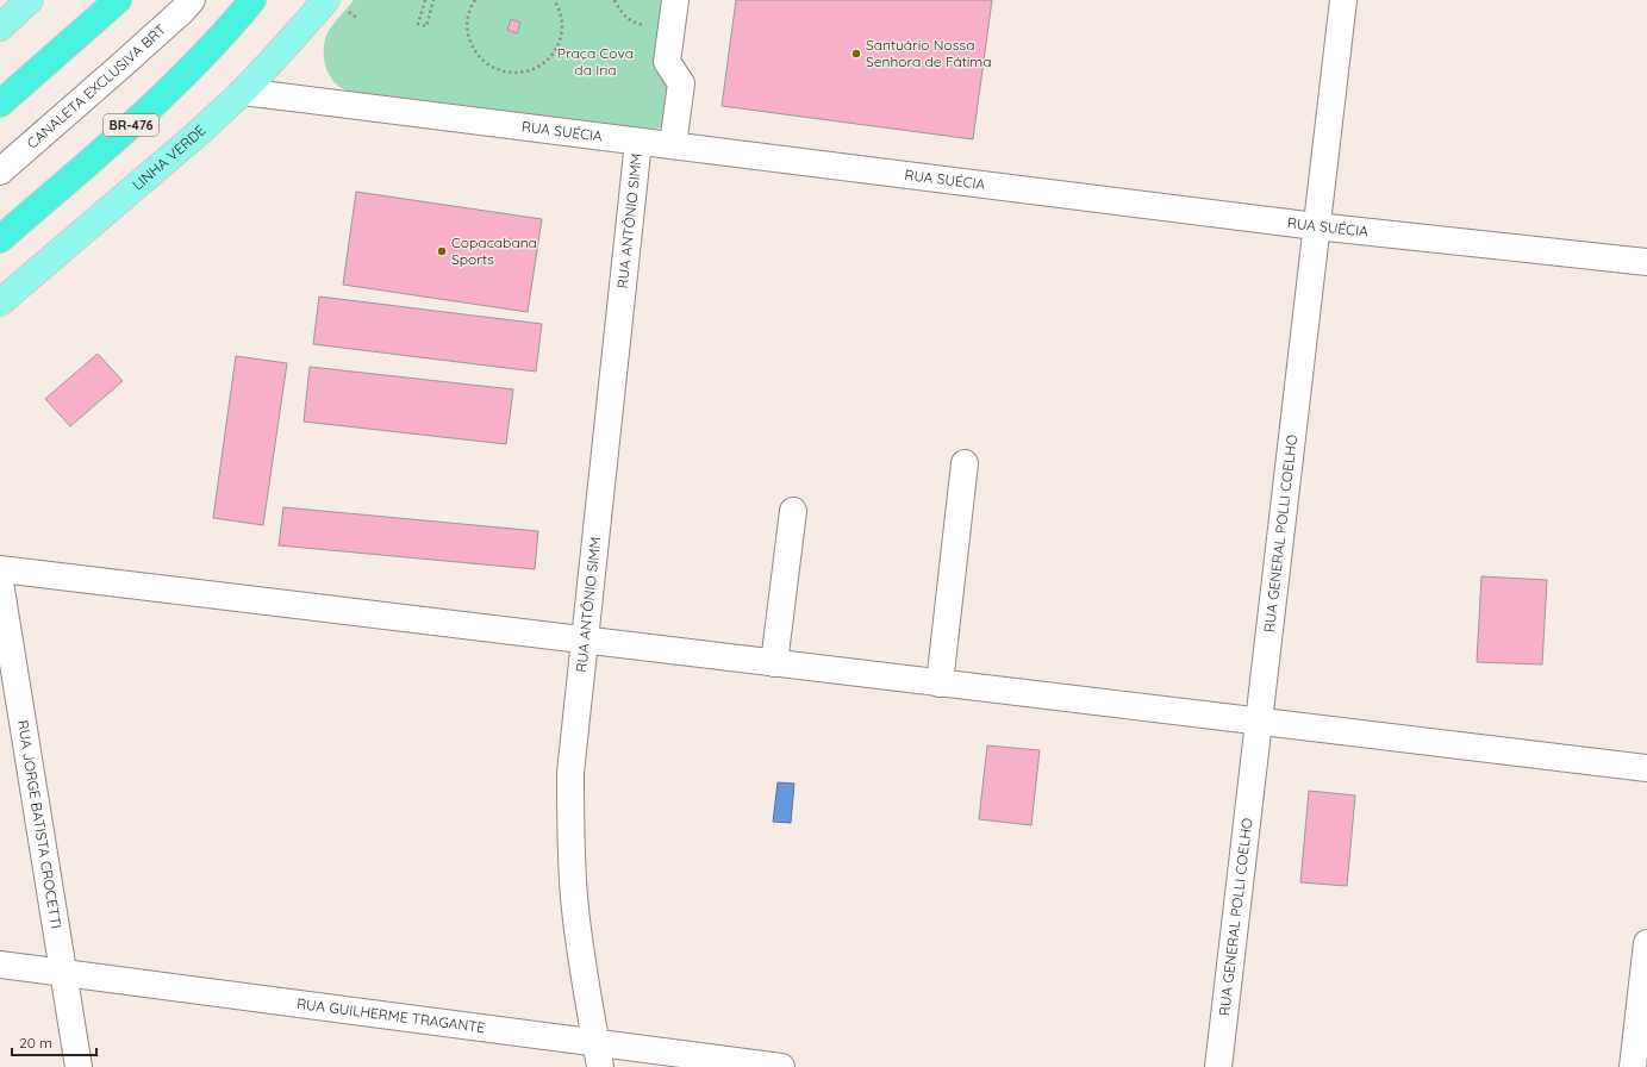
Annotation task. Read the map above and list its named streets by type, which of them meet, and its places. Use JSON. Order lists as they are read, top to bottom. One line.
{"streets":{"highway":["BR-476"],"main road":["LINHA VERDE"],"street":["CANALETA EXCLUSIVA BRT","RUA SUÉCIA","RUA ANTÔNIO SIMM","RUA GENERAL POLLI COELHO","RUA JORGE BATISTA CROCETTI","RUA GUILHERME TRAGANTE"]},"crossings":[["RUA SUÉCIA","LINHA VERDE"],["RUA SUÉCIA","RUA ANTÔNIO SIMM"],["RUA SUÉCIA","RUA GENERAL POLLI COELHO"],["RUA ANTÔNIO SIMM","RUA GUILHERME TRAGANTE"],["RUA JORGE BATISTA CROCETTI","RUA GUILHERME TRAGANTE"]],"parks":["Praça Cova da Iria"],"places":["Santuário Nossa Senhora de Fátima","Copacabana Sports"],"scale_bar":"20 m"}
